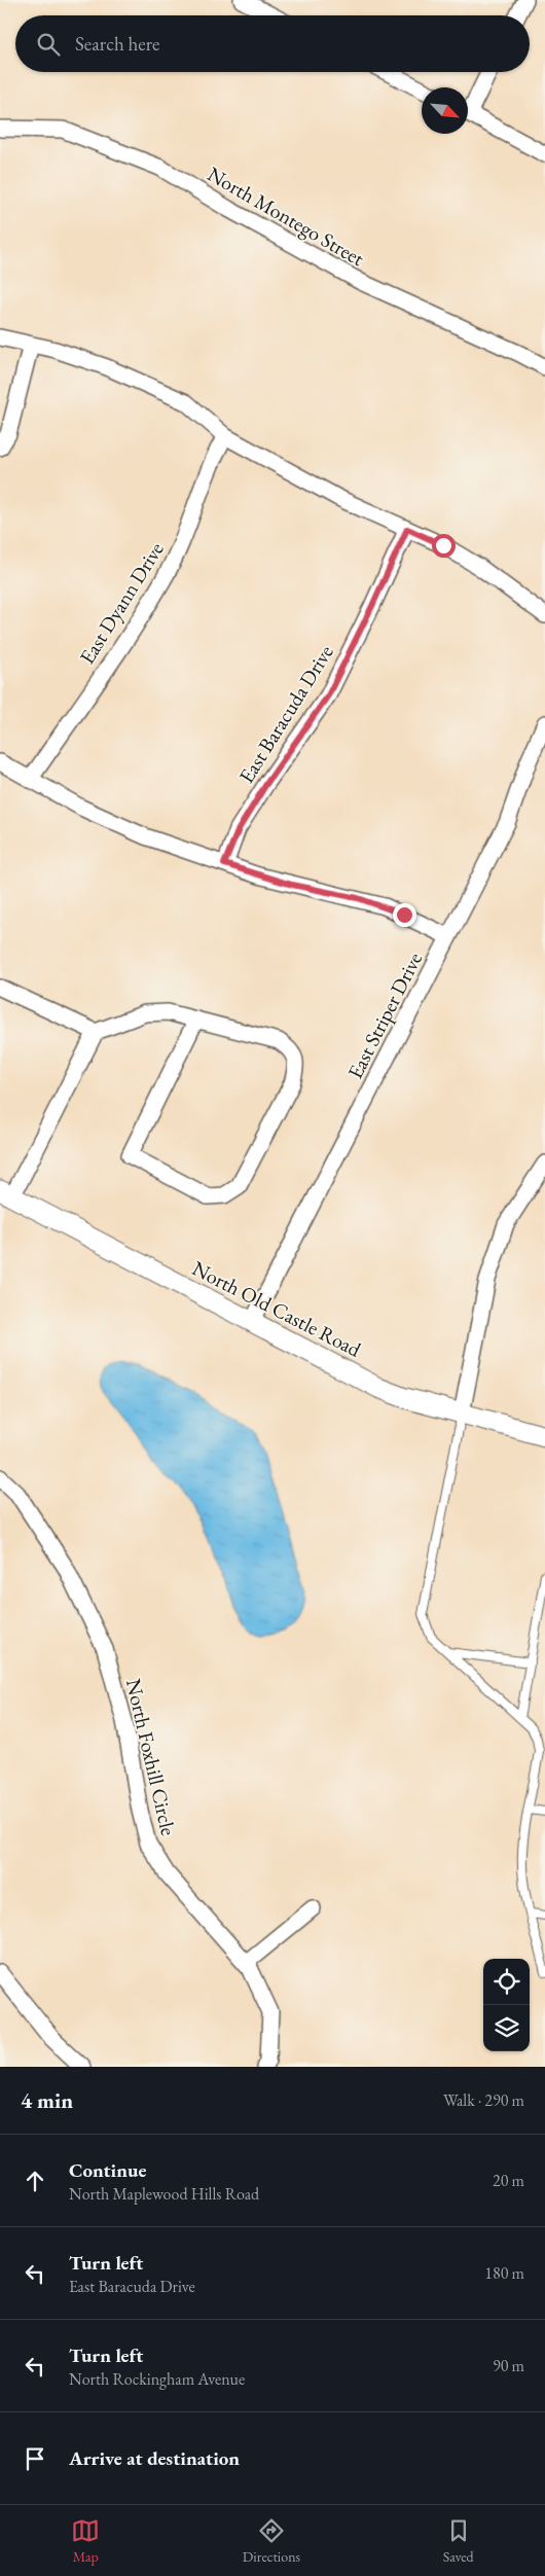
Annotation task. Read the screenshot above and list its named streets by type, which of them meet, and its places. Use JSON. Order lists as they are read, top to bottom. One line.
{"streets":{"street":["North Montego Street","East Dyann Drive","East Baracuda Drive","East Striper Drive","North Old Castle Road","North Foxhill Circle"]},"crossings":[["East Striper Drive","North Old Castle Road"]],"north":"bottom right","page":{"search":"Search here","heading":["4 min","Walk · 290 m"],"list":[["Continue","North Maplewood Hills Road","20 m"],["Turn left","East Baracuda Drive","180 m"],["Turn left","North Rockingham Avenue","90 m"],"Arrive at destination"],"nav":["Map","Directions","Saved"]}}
